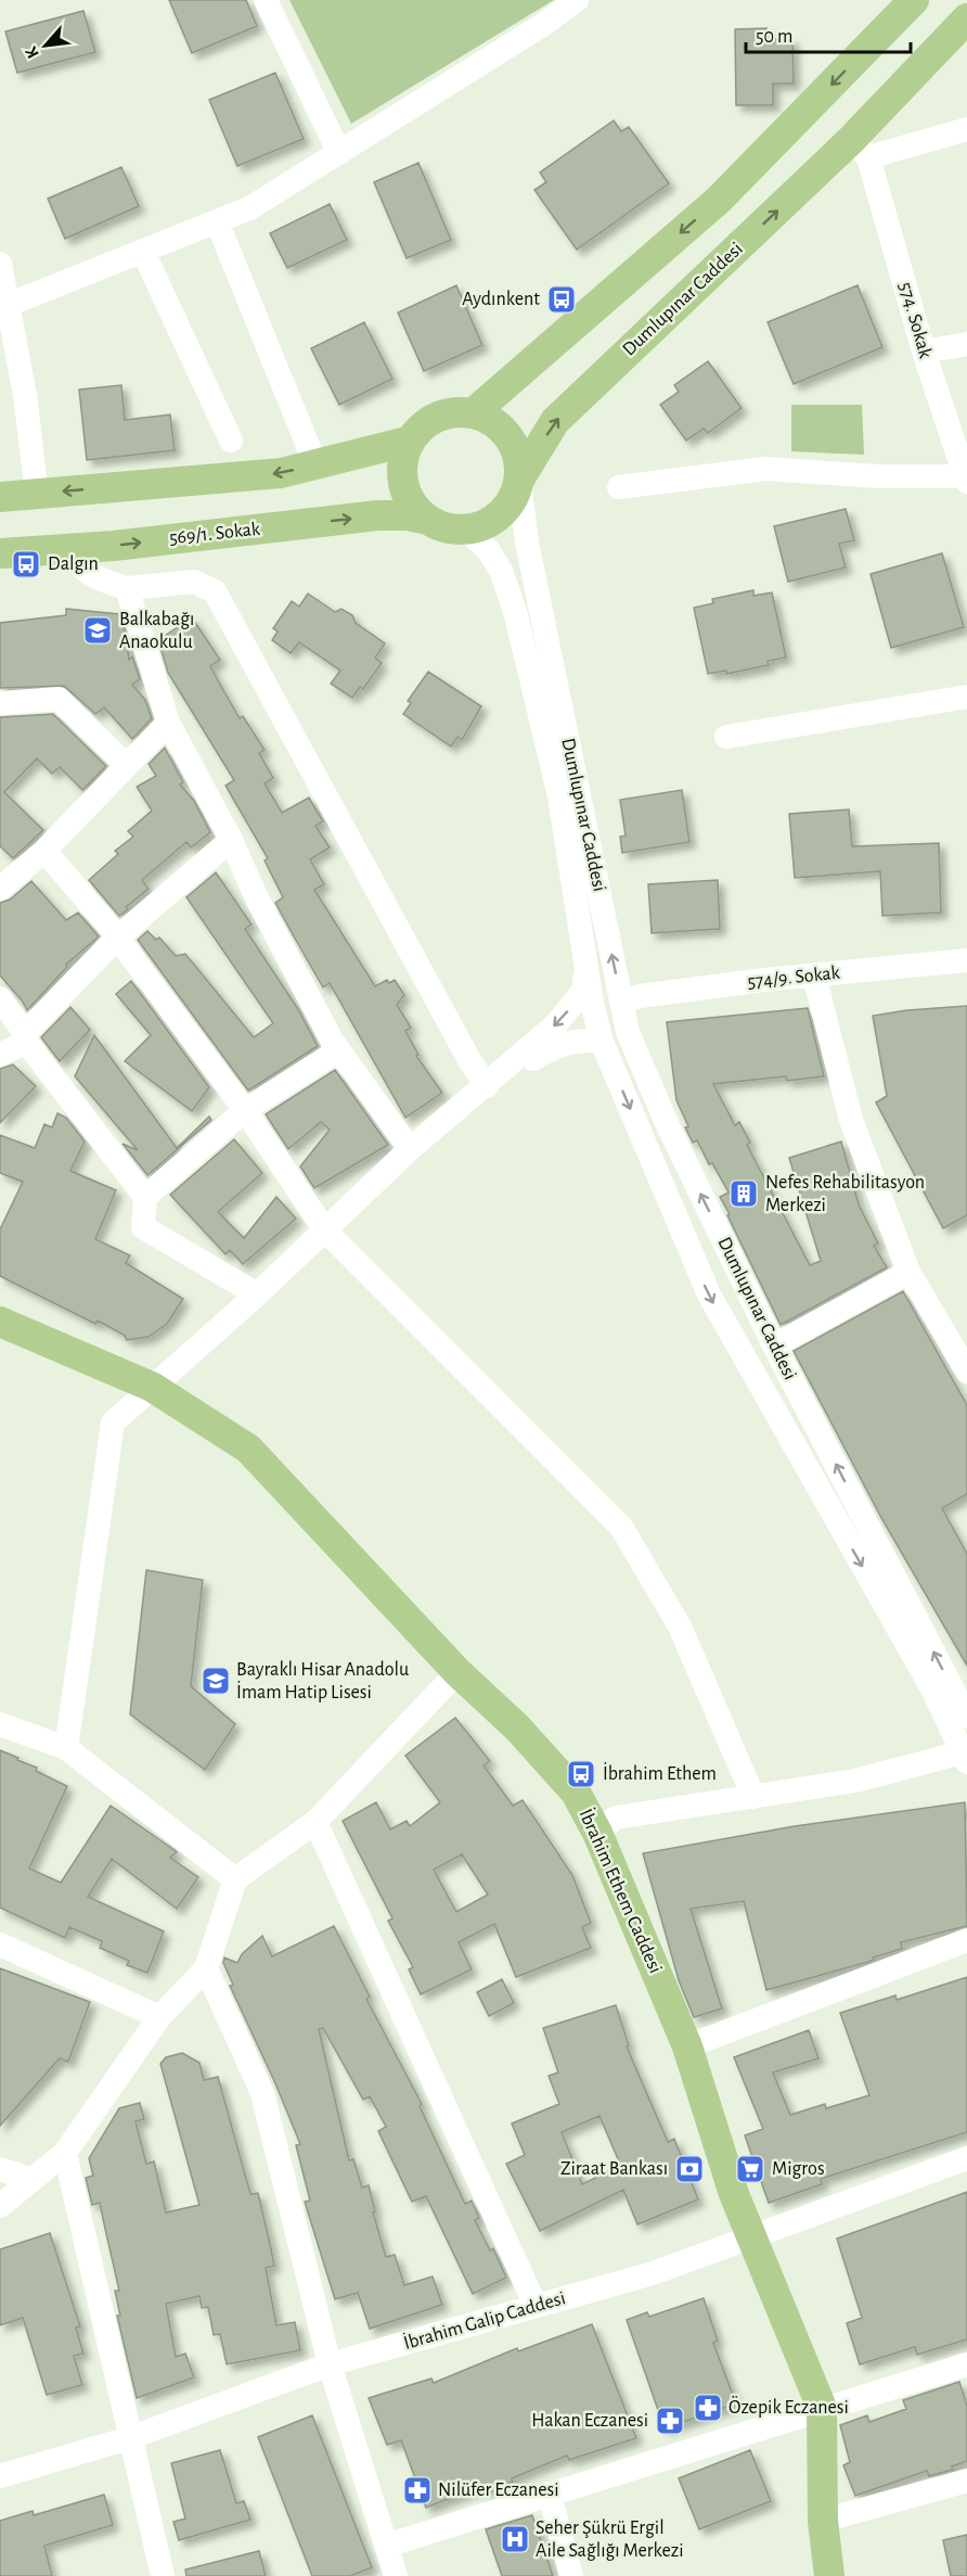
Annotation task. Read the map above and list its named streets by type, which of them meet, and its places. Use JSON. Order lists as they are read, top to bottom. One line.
{"streets":{"main road":["Dumlupınar Caddesi","569/1. Sokak","İbrahim Ethem Caddesi"],"street":["574. Sokak","574/9. Sokak","İbrahim Galip Caddesi"]},"crossings":[["Dumlupınar Caddesi","574. Sokak"],["Dumlupınar Caddesi","569/1. Sokak"],["Dumlupınar Caddesi","574/9. Sokak"],["İbrahim Ethem Caddesi","İbrahim Galip Caddesi"]],"places":{"bus stop":["Aydınkent","Dalgın","İbrahim Ethem"],"school or university":["Balkabağı Anaokulu","Bayraklı Hisar Anadolu İmam Hatip Lisesi"],"building":["Nefes Rehabilitasyon Merkezi"],"bank":["Ziraat Bankası"],"supermarket":["Migros"],"pharmacy":["Özepik Eczanesi","Hakan Eczanesi","Nilüfer Eczanesi"],"hospital":["Seher Şükrü Ergil Aile Sağlığı Merkezi"]},"scale_bar":"50 m","north":"bottom left"}
